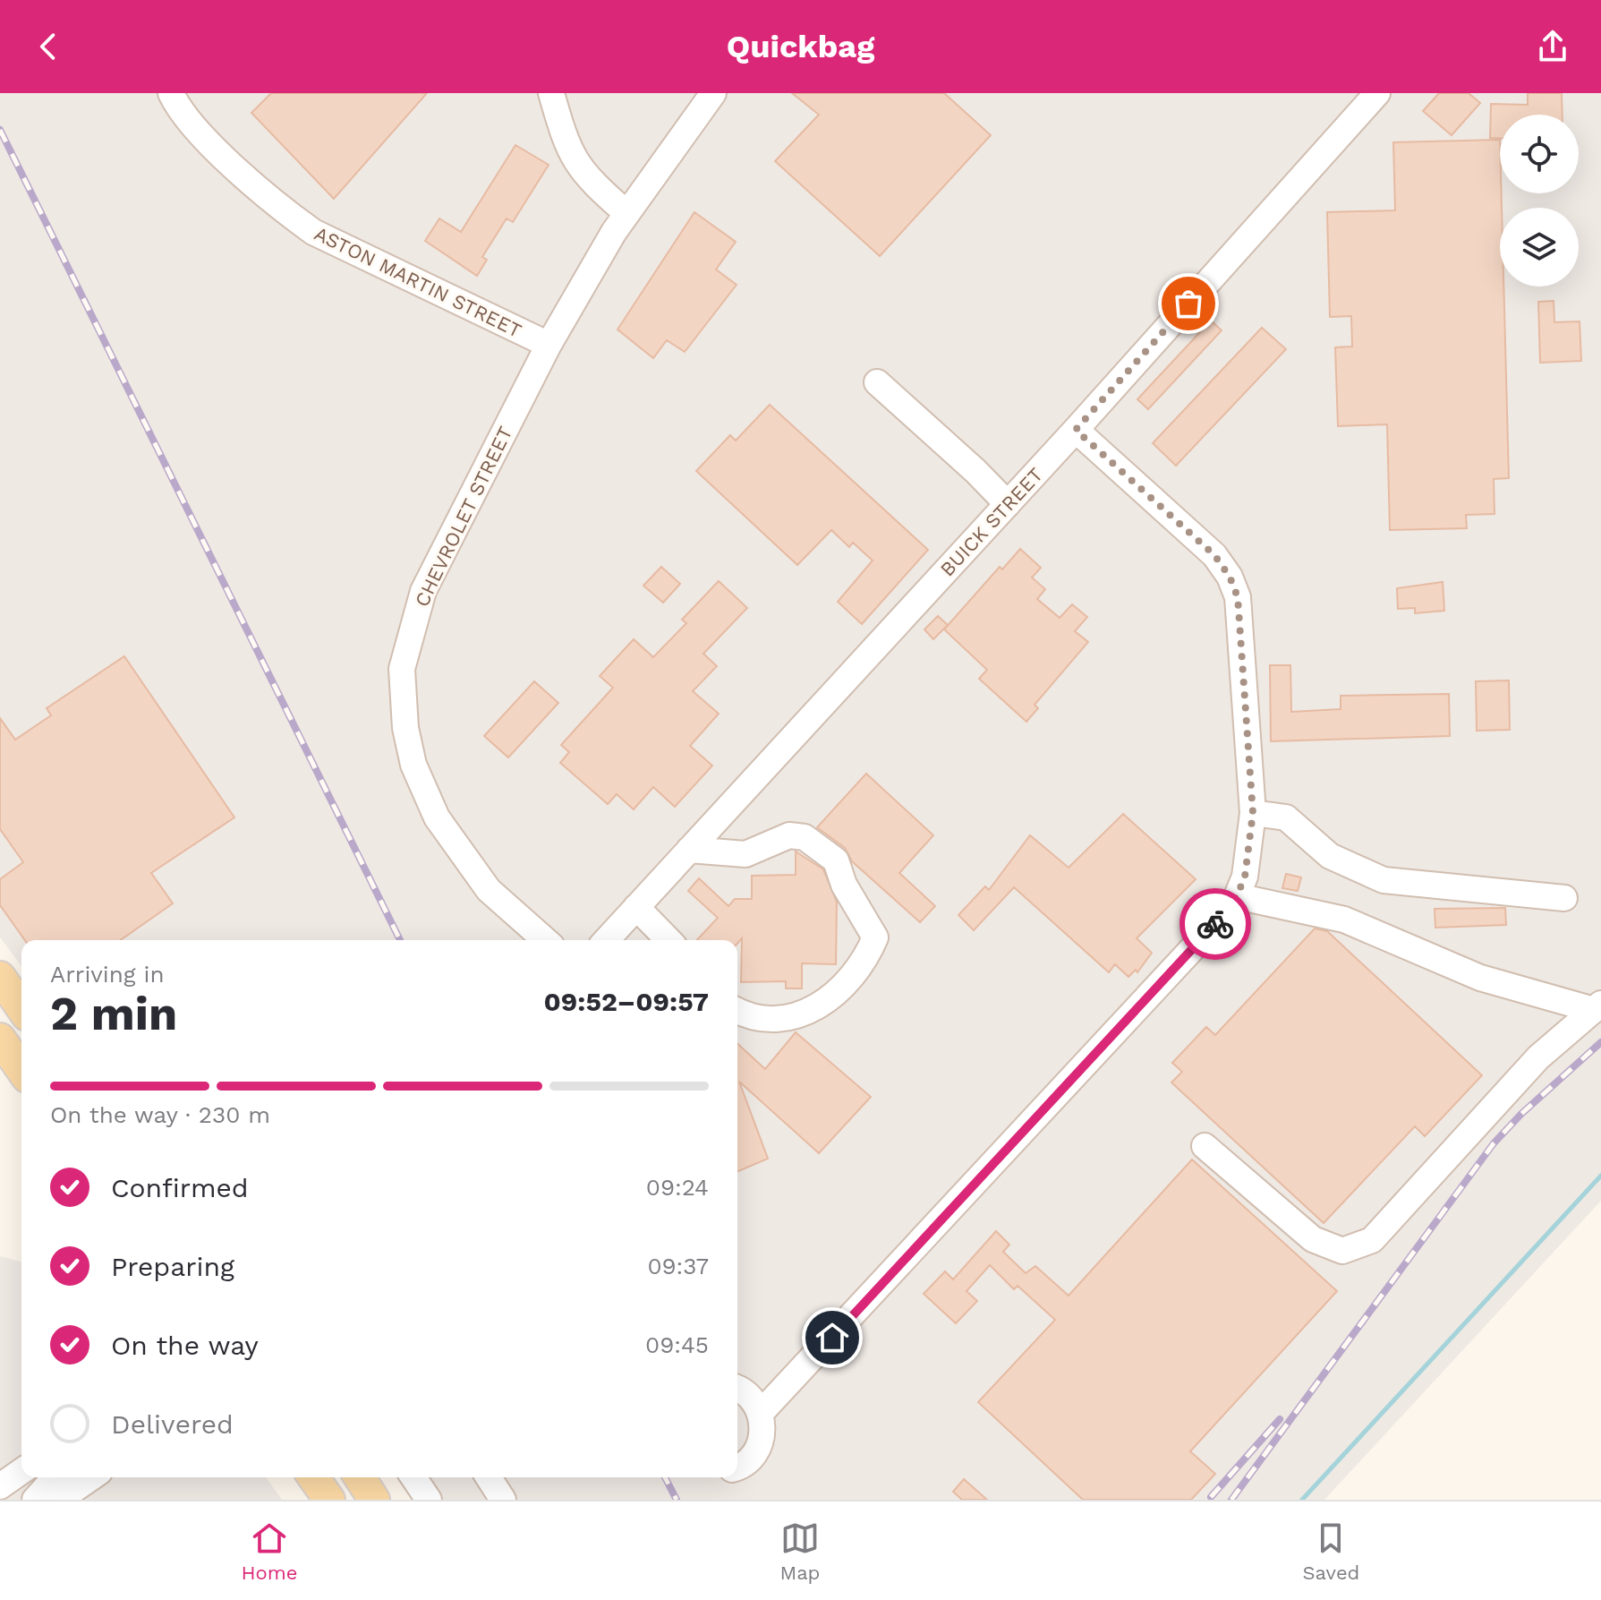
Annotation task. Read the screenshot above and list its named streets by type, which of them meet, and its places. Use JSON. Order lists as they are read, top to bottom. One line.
{"streets":{"lane":["ASTON MARTIN STREET","CHEVROLET STREET","BUICK STREET"]},"crossings":[["ASTON MARTIN STREET","CHEVROLET STREET"]],"page":{"header":"Quickbag","heading":["2 min","Arriving in","09:52–09:57"],"bar":"On the way · 230 m","list":[["Confirmed","09:24"],["Preparing","09:37"],["On the way","09:45"],"Delivered"],"tabs":["Home","Map","Saved"]}}
